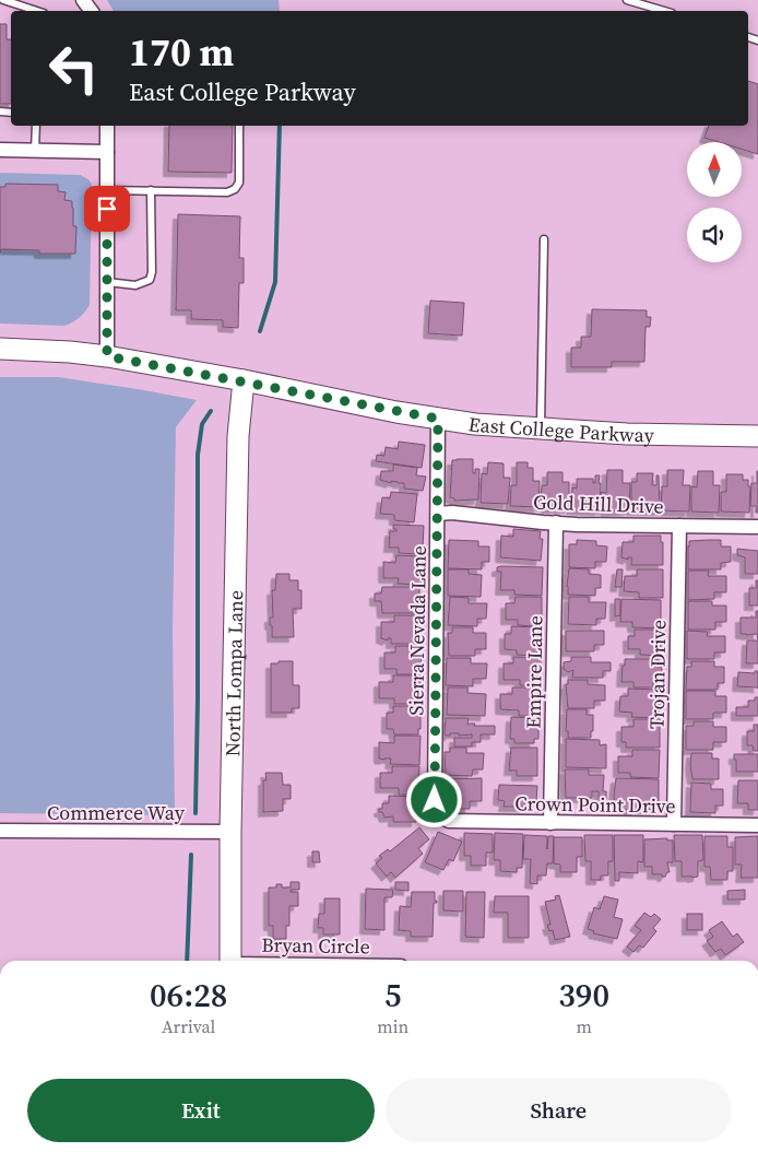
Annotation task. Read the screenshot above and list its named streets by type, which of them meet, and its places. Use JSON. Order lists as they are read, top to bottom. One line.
{"streets":{"main road":["East College Parkway","North Lompa Lane"],"street":["Gold Hill Drive","Sierra Nevada Lane","Empire Lane","Trojan Drive","Crown Point Drive","Commerce Way"]},"crossings":[["East College Parkway","Sierra Nevada Lane"],["East College Parkway","North Lompa Lane"],["Gold Hill Drive","Sierra Nevada Lane"],["Gold Hill Drive","Empire Lane"],["Gold Hill Drive","Trojan Drive"],["Sierra Nevada Lane","Crown Point Drive"],["Empire Lane","Crown Point Drive"],["North Lompa Lane","Commerce Way"],["Trojan Drive","Crown Point Drive"]],"north":"top","page":{"turn":["170 m","East College Parkway"],"eta":["06:28","Arrival","5","min","390","m"],"buttons":["Exit","Share"]}}
